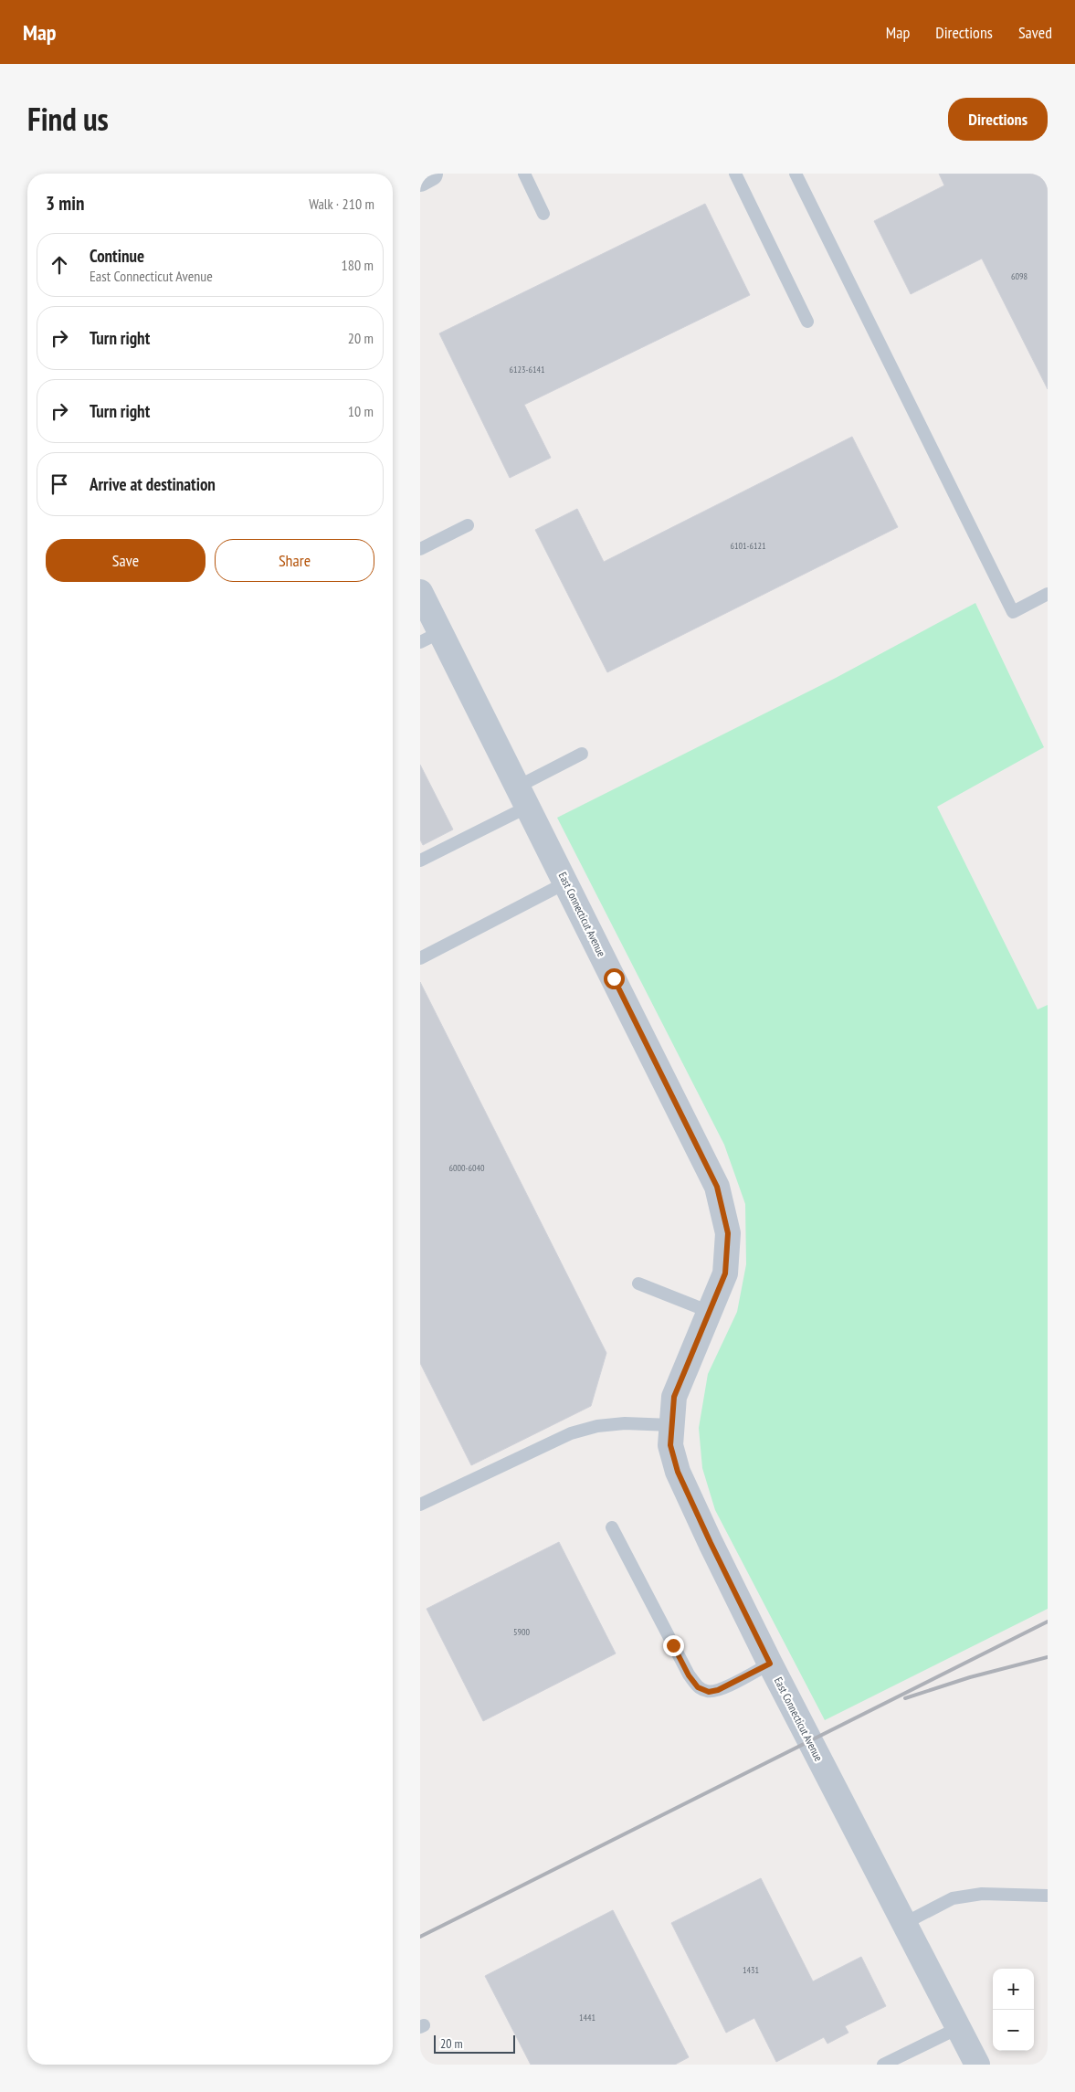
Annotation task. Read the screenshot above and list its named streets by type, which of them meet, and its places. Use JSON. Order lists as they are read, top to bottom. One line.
{"streets":{"street":["East Connecticut Avenue"]},"house_numbers":["6098","6123-6141","6101-6121","6000-6040","5900","1431","1441"],"scale_bar":"20 m","page":{"header":"Map","nav":["Map","Directions","Saved"],"title":"Find us","buttons":["Directions",["Save","Share"]],"heading":["3 min","Walk · 210 m"],"list":[["Continue","East Connecticut Avenue","180 m"],["Turn right","20 m"],["Turn right","10 m"],"Arrive at destination"],"map_buttons":["+","−"],"scale":"20 m"}}
